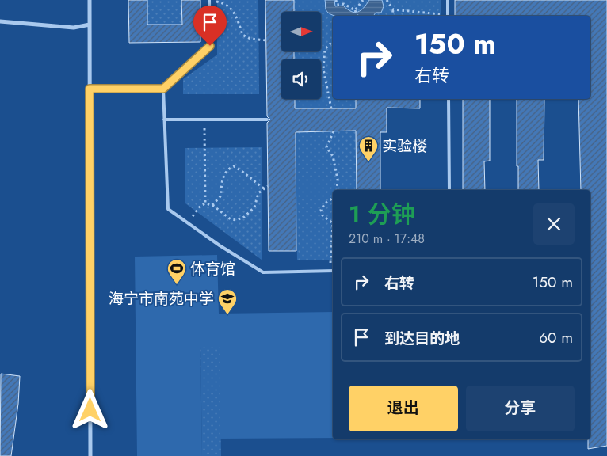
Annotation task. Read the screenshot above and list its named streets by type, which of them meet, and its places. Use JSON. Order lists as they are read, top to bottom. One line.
{"places":{"building":["实验楼"],"sports":["体育馆"],"school or university":["海宁市南苑中学"]},"north":"right","page":{"turn":["150 m","右转"],"heading":["1 分钟","210 m · 17:48"],"list":[{"name":"右转","value":"150 m"},{"name":"到达目的地","value":"60 m"}],"buttons":["退出","分享"]}}
